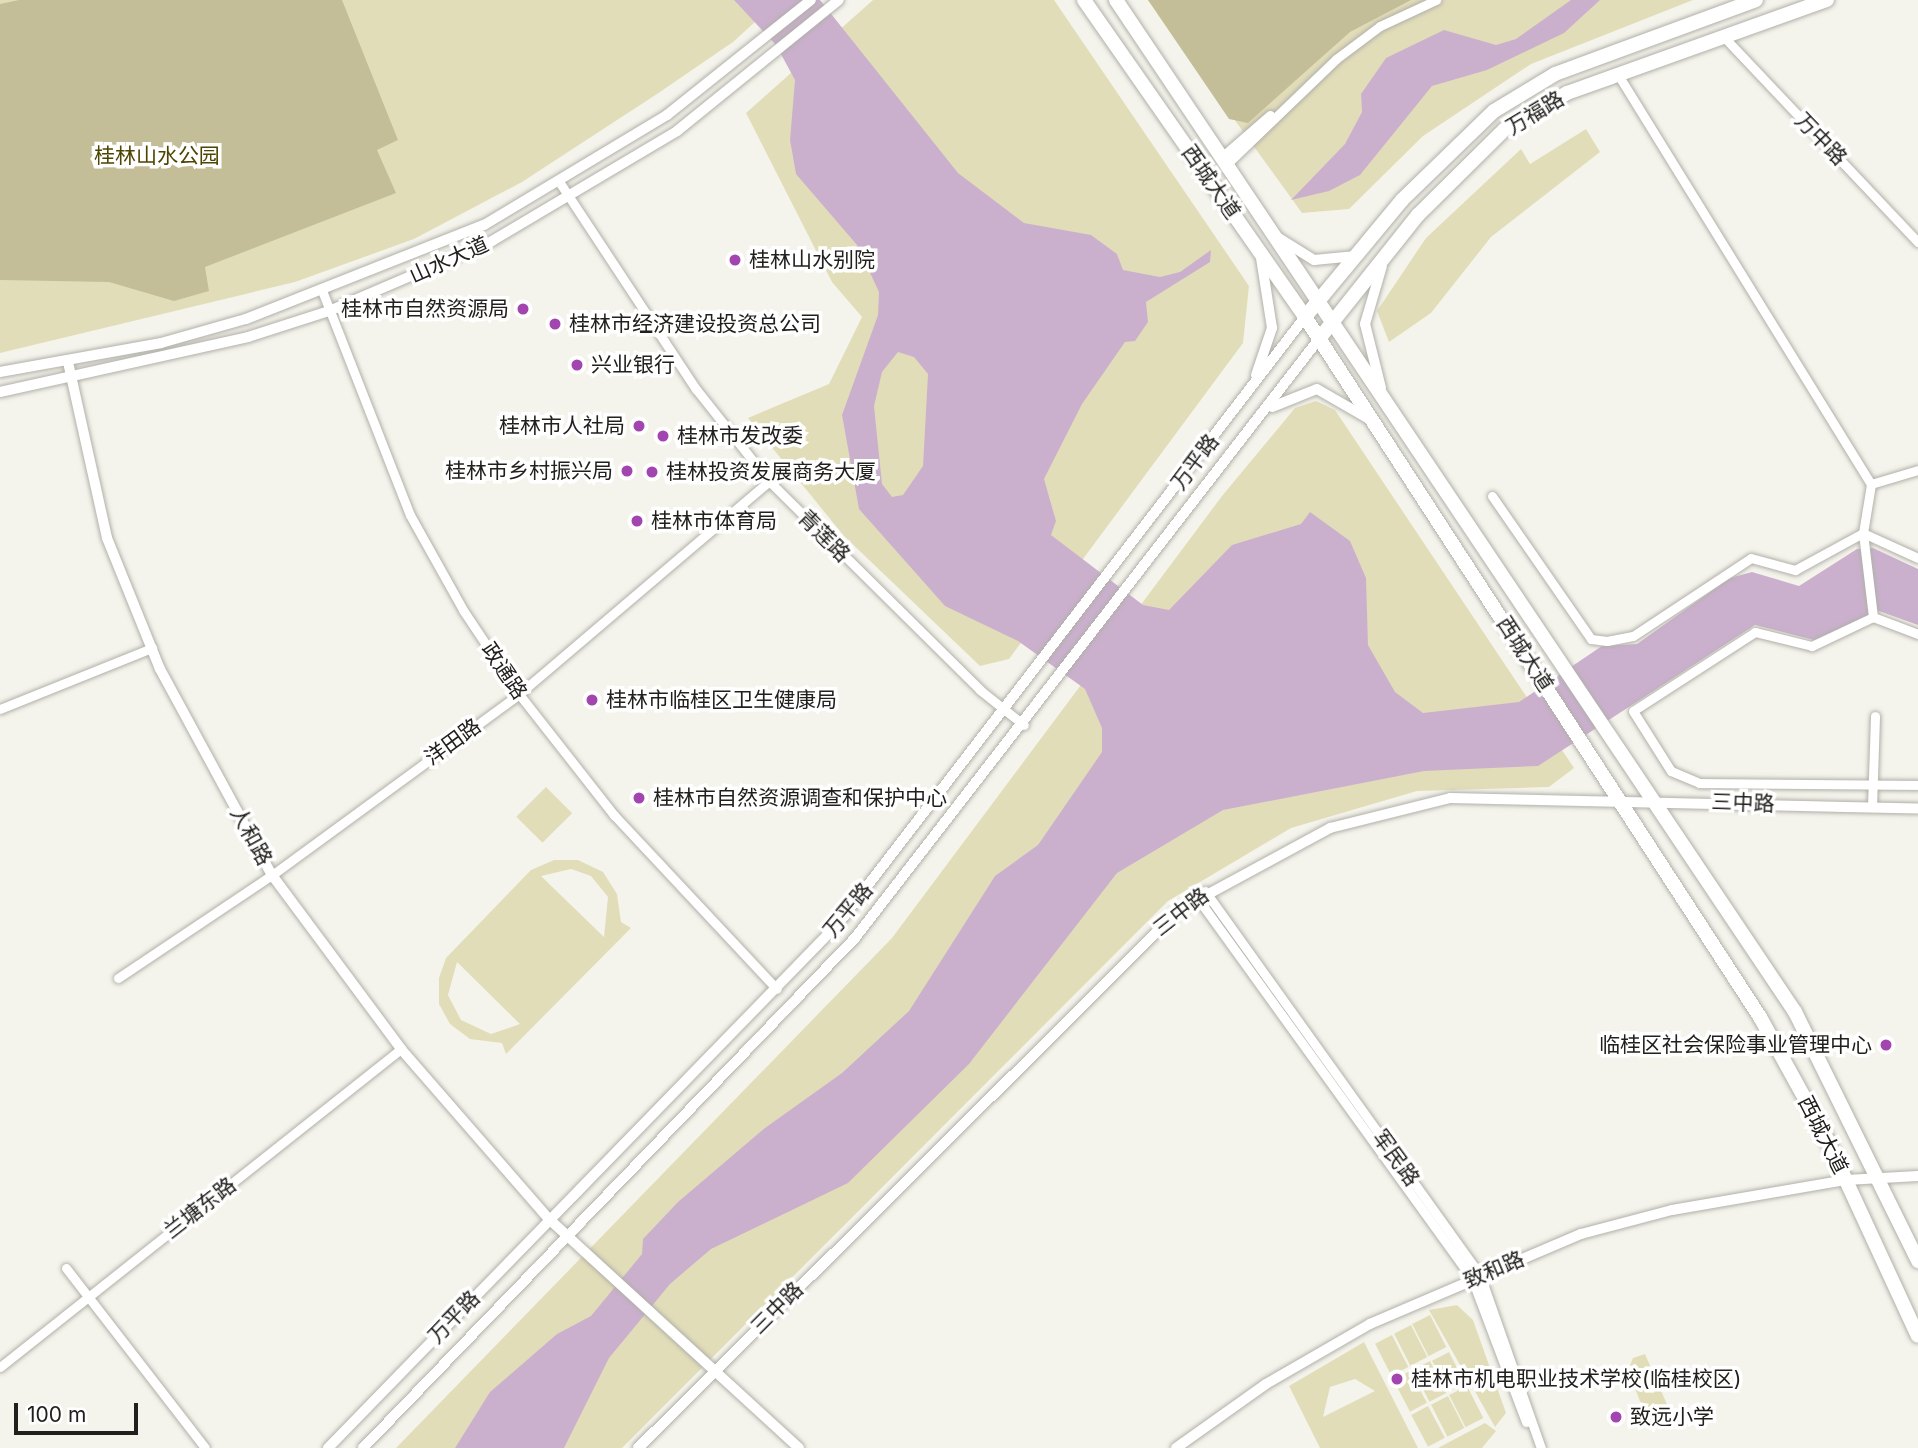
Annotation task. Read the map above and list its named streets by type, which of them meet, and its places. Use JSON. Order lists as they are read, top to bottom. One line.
{"streets":{"highway":["万福路","西城大道"],"main road":["山水大道","万平路","三中路","人和路","致和路"],"street":["万中路","青莲路","政通路","洋田路","军民路","兰塘东路"]},"crossings":[["万福路","万中路"],["万福路","西城大道"],["万福路","万平路"],["西城大道","万平路"],["西城大道","三中路"],["西城大道","致和路"],["山水大道","青莲路"],["山水大道","政通路"],["山水大道","人和路"],["万平路","青莲路"],["万平路","政通路"],["万平路","人和路"],["青莲路","洋田路"],["政通路","洋田路"],["洋田路","人和路"],["三中路","人和路"],["三中路","军民路"],["人和路","兰塘东路"],["军民路","致和路"]],"parks":["桂林山水公园"],"places":["桂林山水别院","桂林市自然资源局","桂林市经济建设投资总公司","兴业银行","桂林市人社局","桂林市发改委","桂林市乡村振兴局","桂林投资发展商务大厦","桂林市体育局","桂林市临桂区卫生健康局","桂林市自然资源调查和保护中心","临桂区社会保险事业管理中心","桂林市机电职业技术学校(临桂校区)","致远小学"],"scale_bar":"100 m"}
